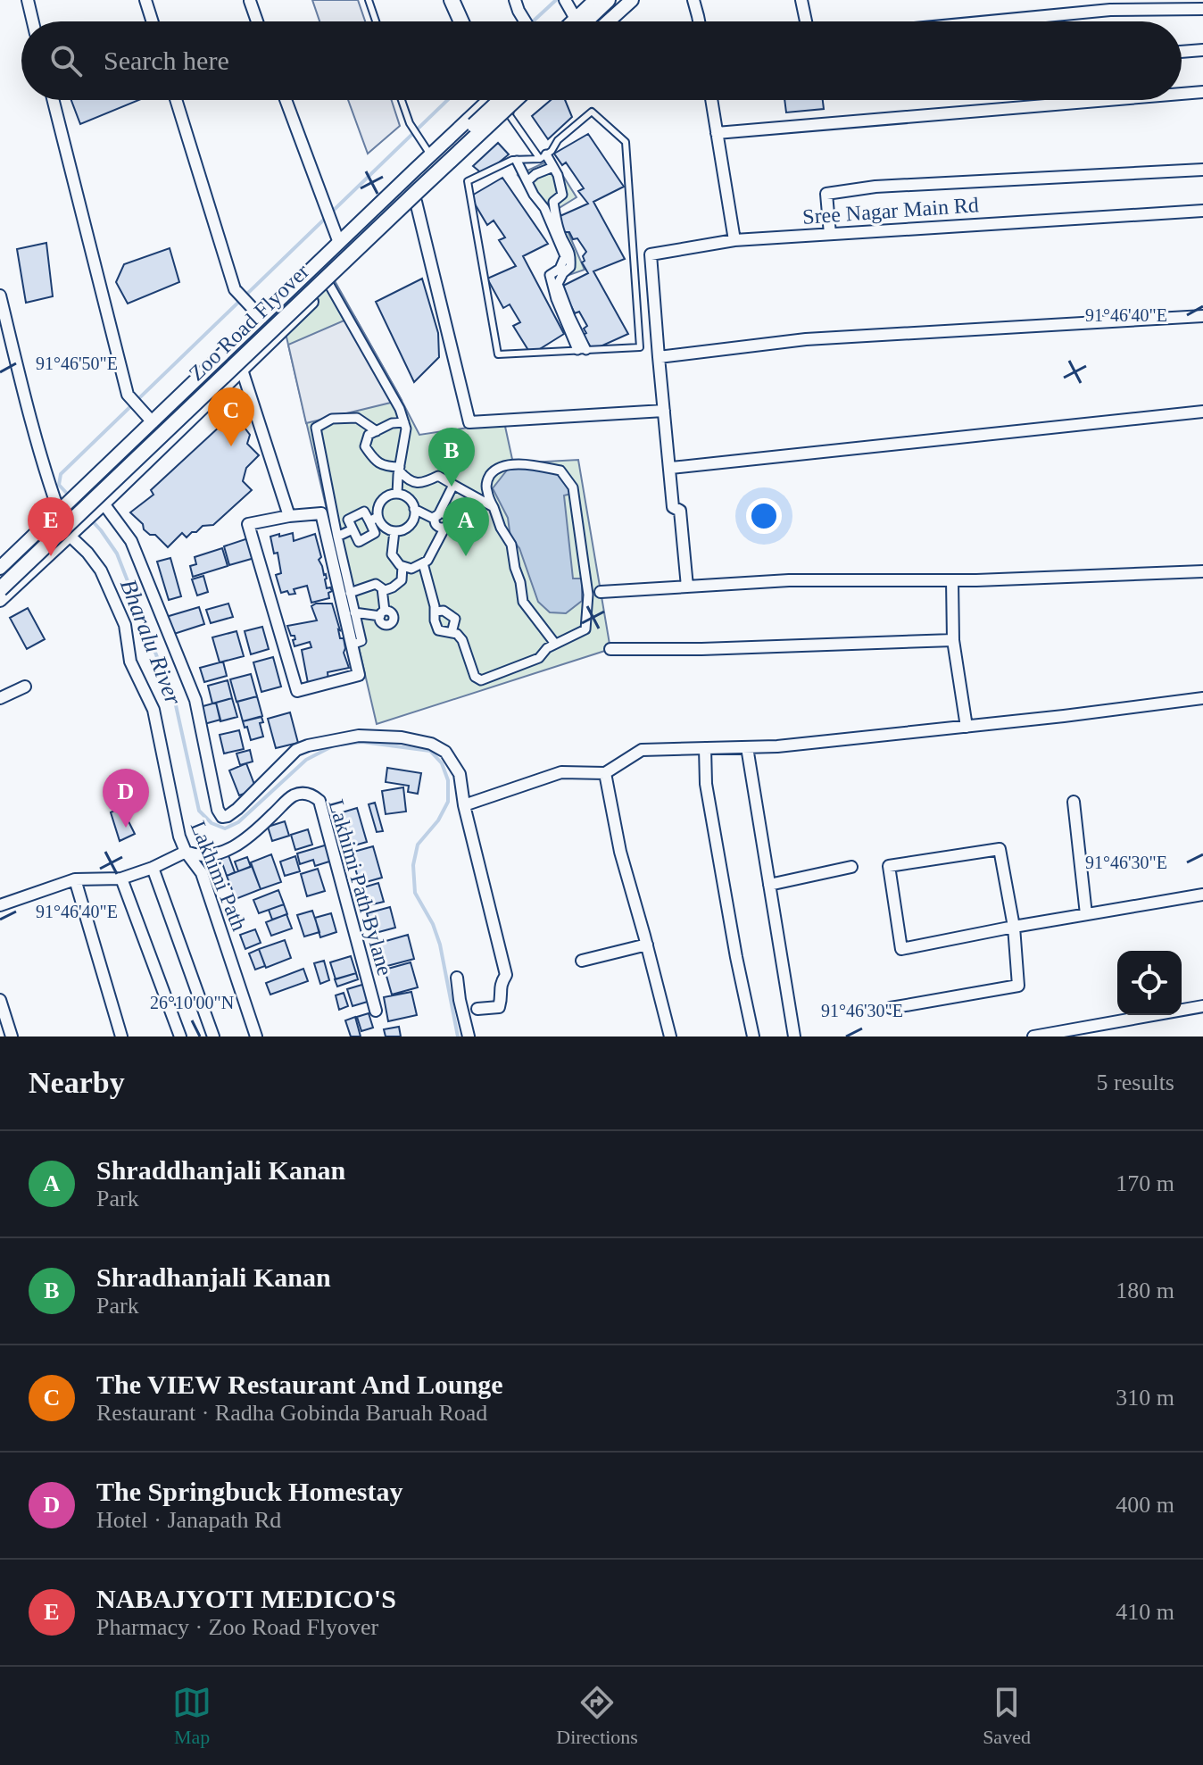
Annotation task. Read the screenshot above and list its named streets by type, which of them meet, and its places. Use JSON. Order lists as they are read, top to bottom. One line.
{"streets":{"main road":["Zoo Road Flyover"],"street":["Sree Nagar Main Rd","Lakhimi Path","Lakhimi Path Bylane"]},"crossings":[["Lakhimi Path","Lakhimi Path Bylane"]],"water":["Bharalu River"],"page":{"search":"Search here","pins":["C","B","A","E","D"],"heading":["Nearby","5 results"],"list":[{"mark":"A","name":"Shraddhanjali Kanan","note":"Park","value":"170 m"},{"mark":"B","name":"Shradhanjali Kanan","note":"Park","value":"180 m"},{"mark":"C","name":"The VIEW Restaurant And Lounge","note":"Restaurant · Radha Gobinda Baruah Road","value":"310 m"},{"mark":"D","name":"The Springbuck Homestay","note":"Hotel · Janapath Rd","value":"400 m"},{"mark":"E","name":"NABAJYOTI MEDICO'S","note":"Pharmacy · Zoo Road Flyover","value":"410 m"}],"nav":["Map","Directions","Saved"]},"coordinates":["91°46'40\"E","91°46'50\"E","91°46'30\"E","26°10'00\"N"]}
